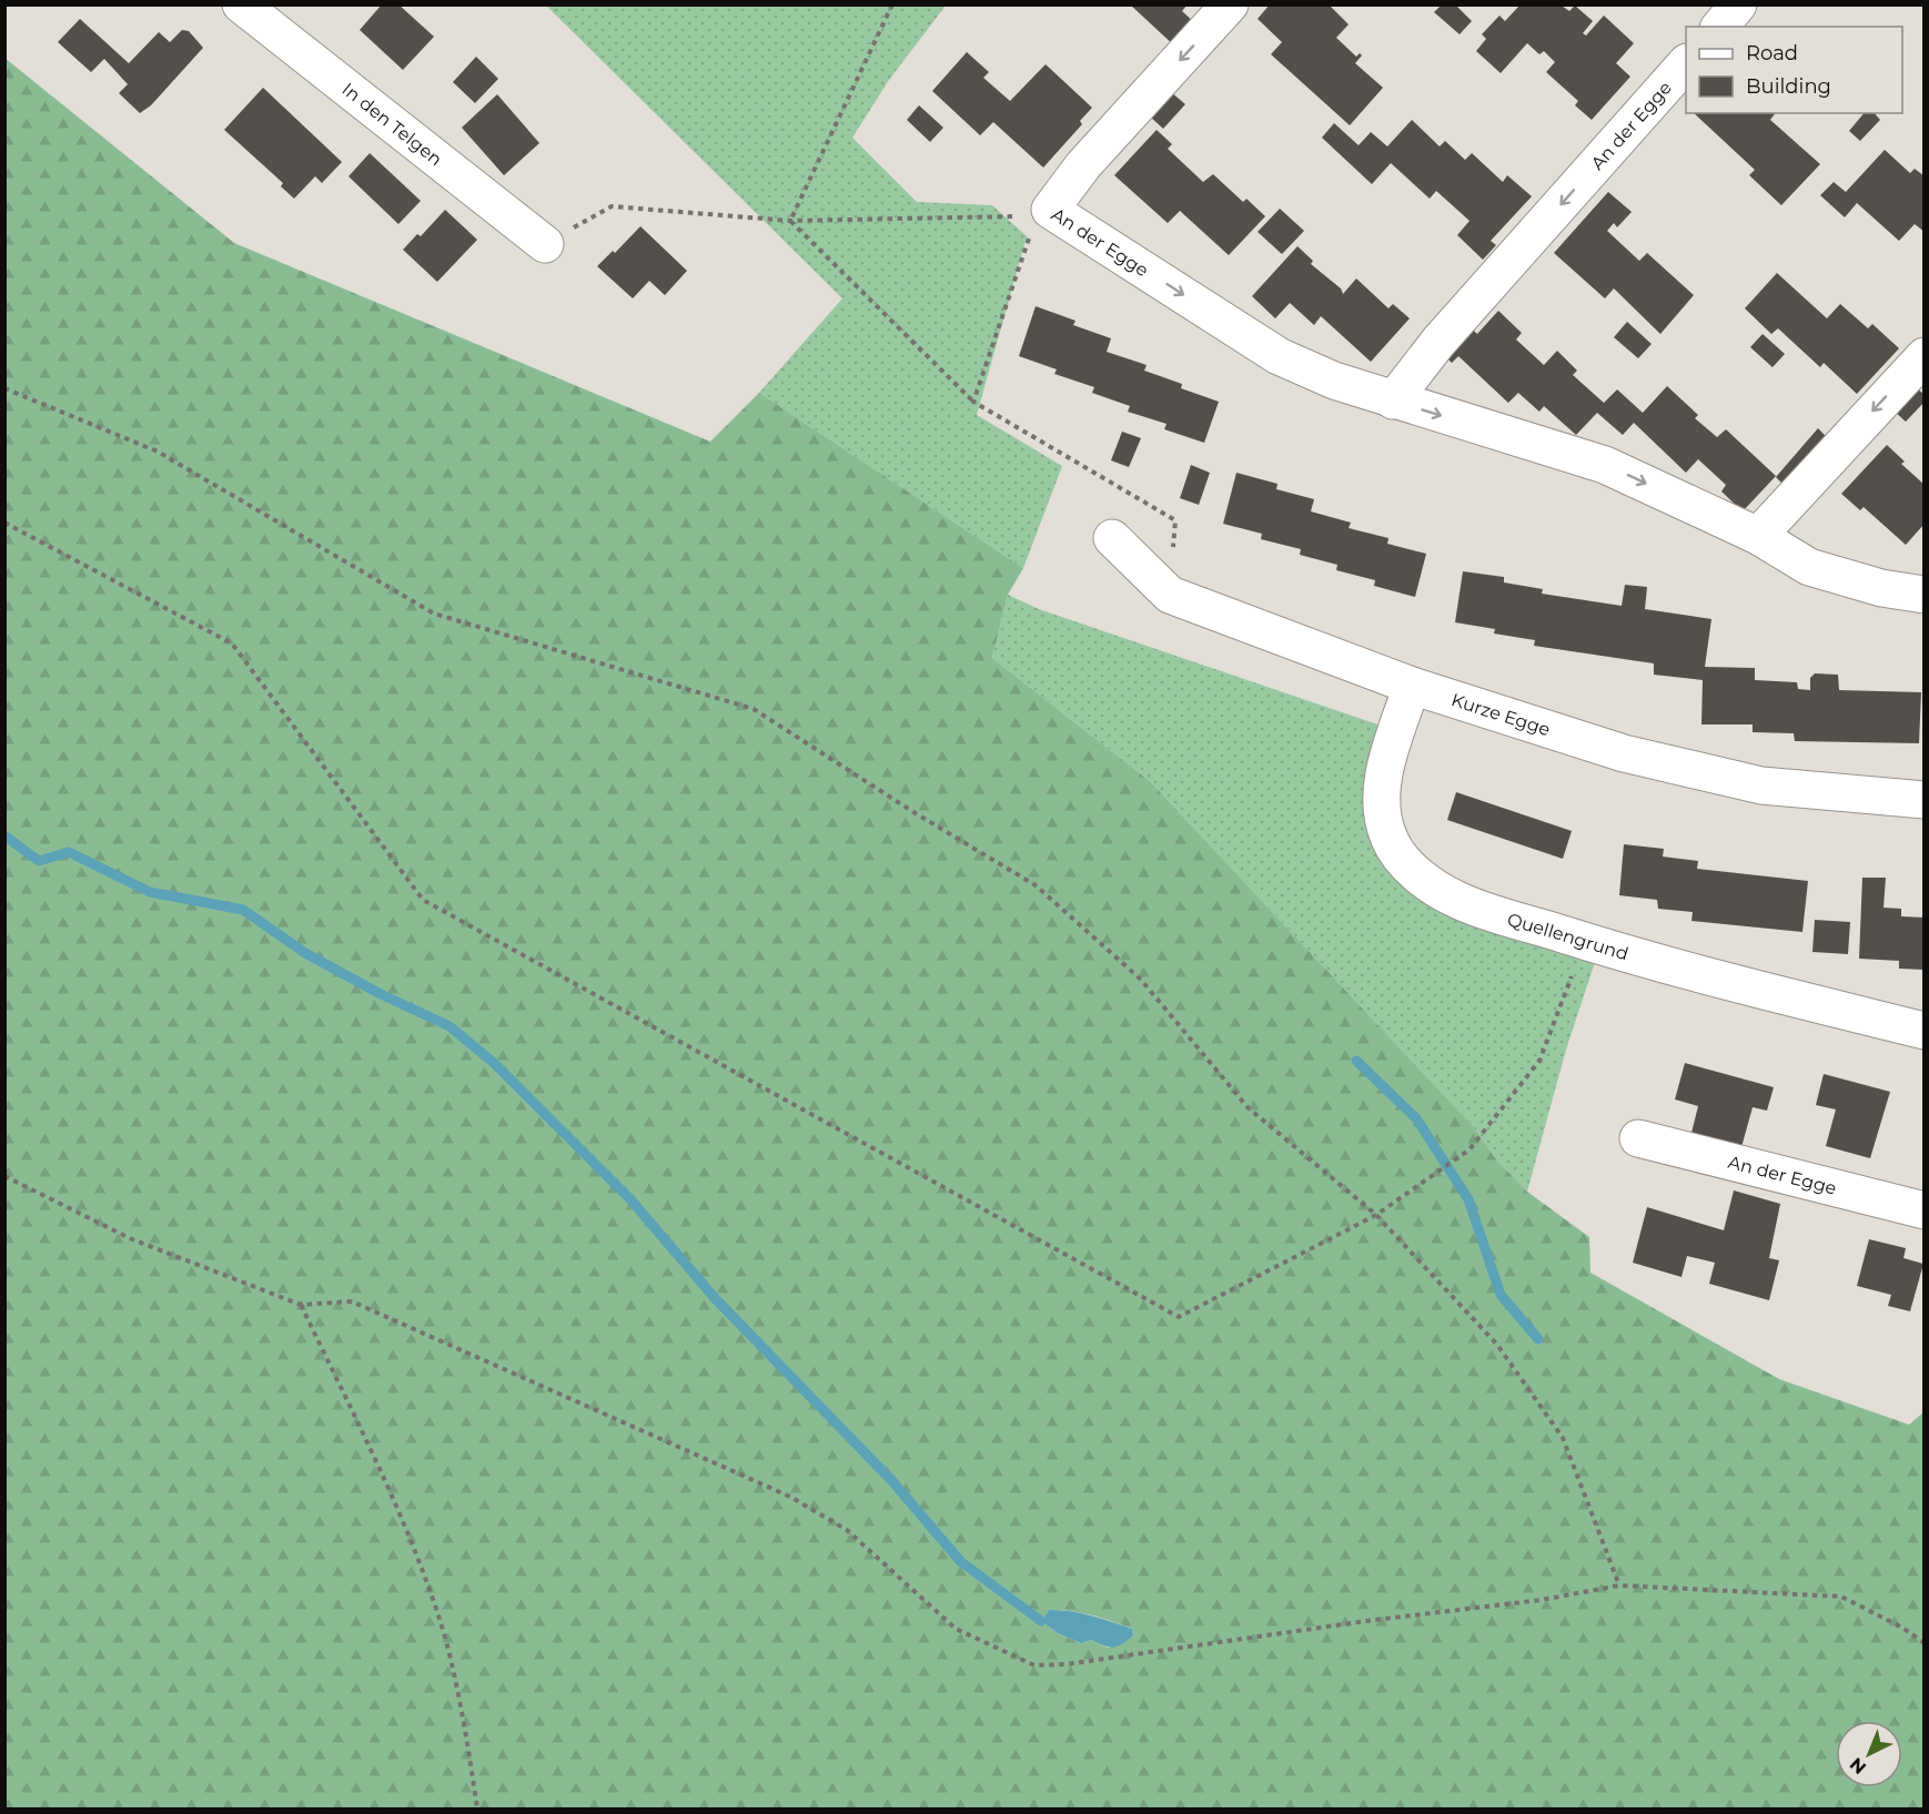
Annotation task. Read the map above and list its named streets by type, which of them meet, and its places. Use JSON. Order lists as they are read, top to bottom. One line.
{"streets":{"street":["In den Telgen","An der Egge","Kurze Egge","Quellengrund"]},"crossings":[["Kurze Egge","Quellengrund"]],"legend":["Road","Building"],"north":"bottom left"}
